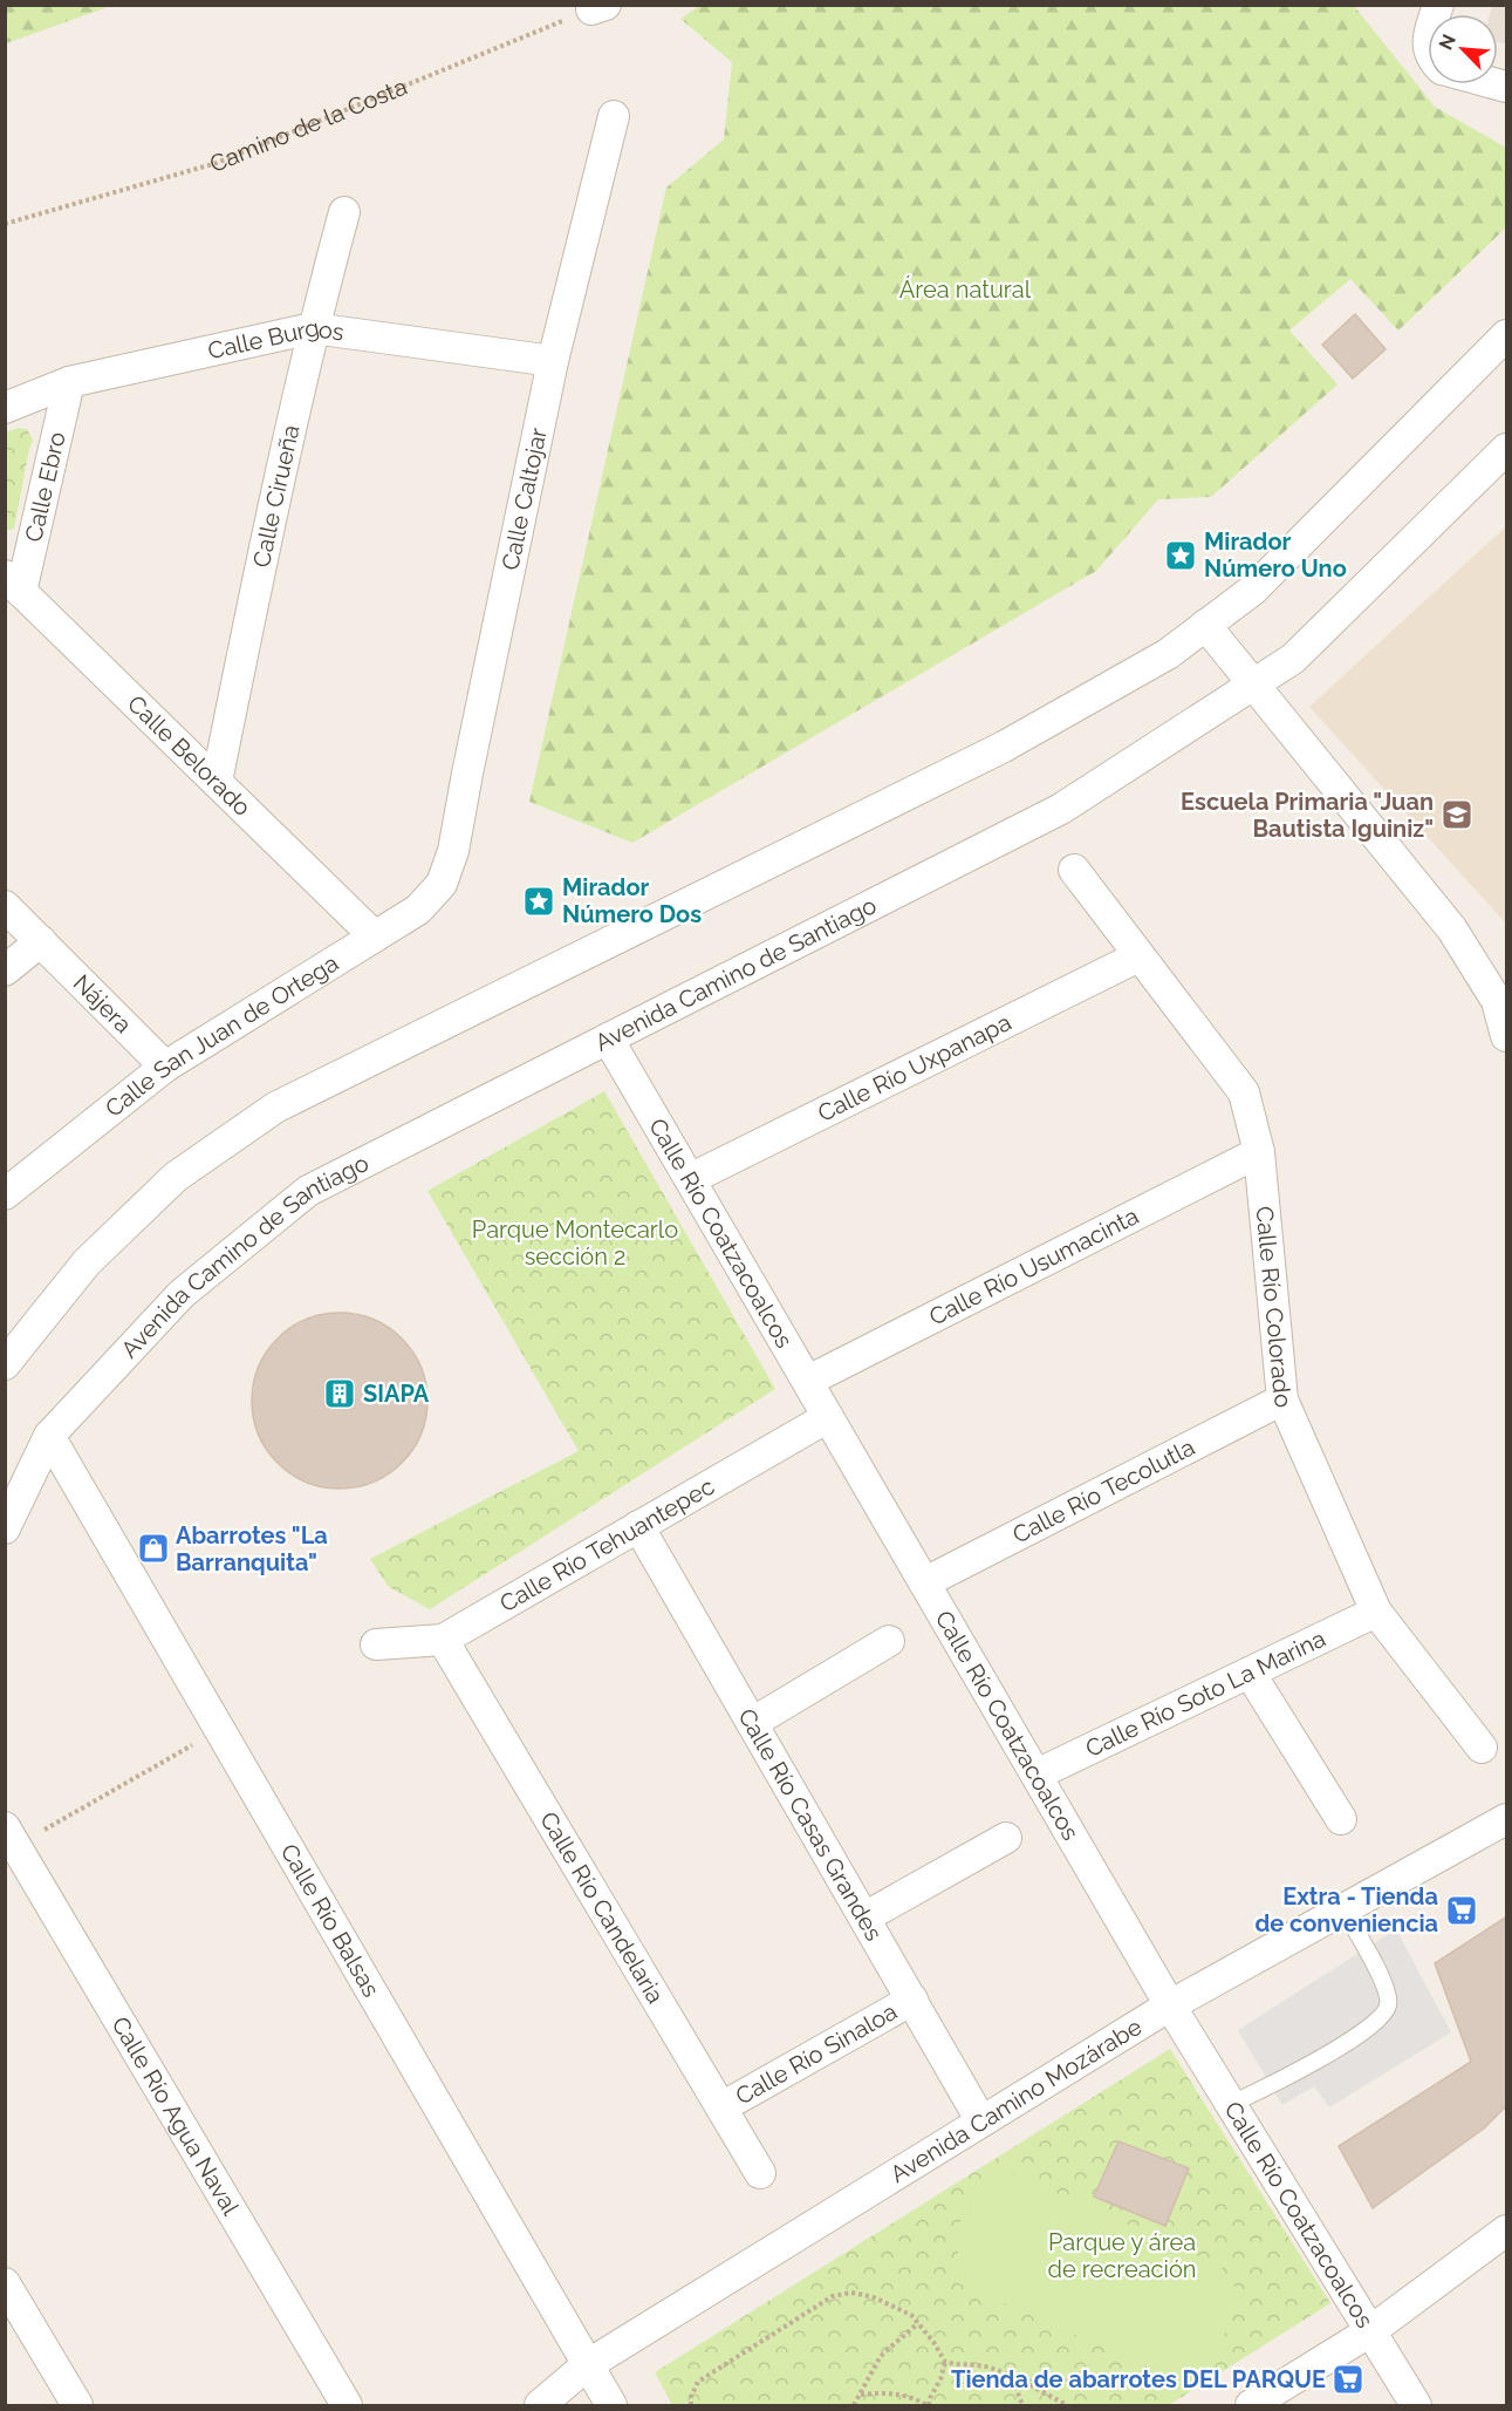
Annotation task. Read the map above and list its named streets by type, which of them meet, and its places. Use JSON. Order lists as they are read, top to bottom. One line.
{"streets":{"street":["Calle Burgos","Calle Ebro","Calle Cirueña","Calle Caltojar","Calle Belorado","Avenida Camino de Santiago","Nájera","Calle San Juan de Ortega","Calle Río Uxpanapa","Calle Río Coatzacoalcos","Calle Río Usumacinta","Calle Río Colorado","Calle Río Tecolutla","Calle Río Tehuantepec","Calle Río Soto La Marina","Calle Río Casas Grandes","Calle Río Candelaria","Calle Río Balsas","Calle Río Sinaloa","Avenida Camino Mozárabe","Calle Río Agua Naval"],"path":["Camino de la Costa"]},"crossings":[["Calle Burgos","Calle Ebro"],["Calle Burgos","Calle Cirueña"],["Calle Burgos","Calle Caltojar"],["Calle Ebro","Calle Belorado"],["Calle Cirueña","Calle Belorado"],["Calle Caltojar","Calle San Juan de Ortega"],["Calle Belorado","Calle San Juan de Ortega"],["Avenida Camino de Santiago","Calle Río Coatzacoalcos"],["Avenida Camino de Santiago","Calle Río Balsas"],["Nájera","Calle San Juan de Ortega"],["Calle Río Uxpanapa","Calle Río Coatzacoalcos"],["Calle Río Uxpanapa","Calle Río Colorado"],["Calle Río Coatzacoalcos","Calle Río Usumacinta"],["Calle Río Coatzacoalcos","Calle Río Tecolutla"],["Calle Río Coatzacoalcos","Calle Río Tehuantepec"],["Calle Río Coatzacoalcos","Calle Río Soto La Marina"],["Calle Río Coatzacoalcos","Avenida Camino Mozárabe"],["Calle Río Usumacinta","Calle Río Colorado"],["Calle Río Colorado","Calle Río Tecolutla"],["Calle Río Colorado","Calle Río Soto La Marina"],["Calle Río Tehuantepec","Calle Río Casas Grandes"],["Calle Río Tehuantepec","Calle Río Candelaria"],["Calle Río Casas Grandes","Calle Río Sinaloa"],["Calle Río Casas Grandes","Avenida Camino Mozárabe"],["Calle Río Candelaria","Calle Río Sinaloa"],["Calle Río Balsas","Avenida Camino Mozárabe"]],"parks":["Área natural","Parque Montecarlo sección 2","Parque y área de recreación"],"places":{"place":["Mirador Número Uno","Mirador Número Dos"],"school or university":["Escuela Primaria \"Juan Bautista Iguiniz\""],"building":["SIAPA"],"shop":["Abarrotes \"La Barranquita\""],"supermarket":["Extra - Tienda de conveniencia","Tienda de abarrotes DEL PARQUE"]},"north":"top left"}
